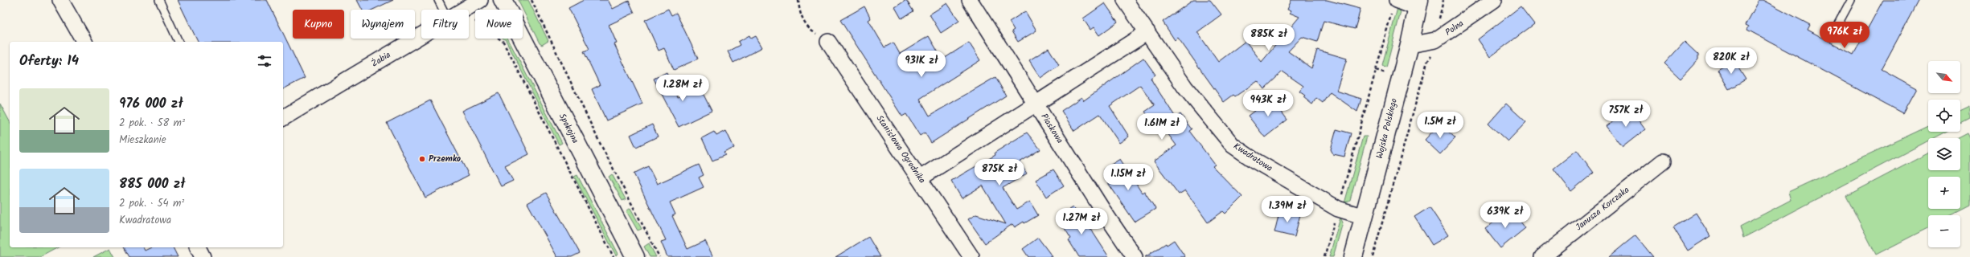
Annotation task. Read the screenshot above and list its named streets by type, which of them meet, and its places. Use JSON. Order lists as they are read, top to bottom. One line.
{"streets":{"street":["Polna","Żabia","Spokojna","Piaskowa","Wojska Polskiego","Stanisława Ogrodnika","Kwadratowa","Janusza Korczaka"]},"crossings":[["Polna","Wojska Polskiego"],["Wojska Polskiego","Kwadratowa"]],"places":["Przemko"],"north":"bottom right","page":{"chip":["Kupno","Wynajem","Filtry","Nowe"],"price":["976K zł","885K zł","820K zł","931K zł","1.28M zł","943K zł","757K zł","1.5M zł","1.61M zł","875K zł","1.15M zł","1.39M zł","639K zł","1.27M zł"],"heading":"Oferty: 14","map_buttons":["+","−"],"list":[{"name":"976 000 zł","note":"2 pok. · 58 m² · Mieszkanie"},{"name":"885 000 zł","note":"2 pok. · 54 m² · Kwadratowa"}]}}
